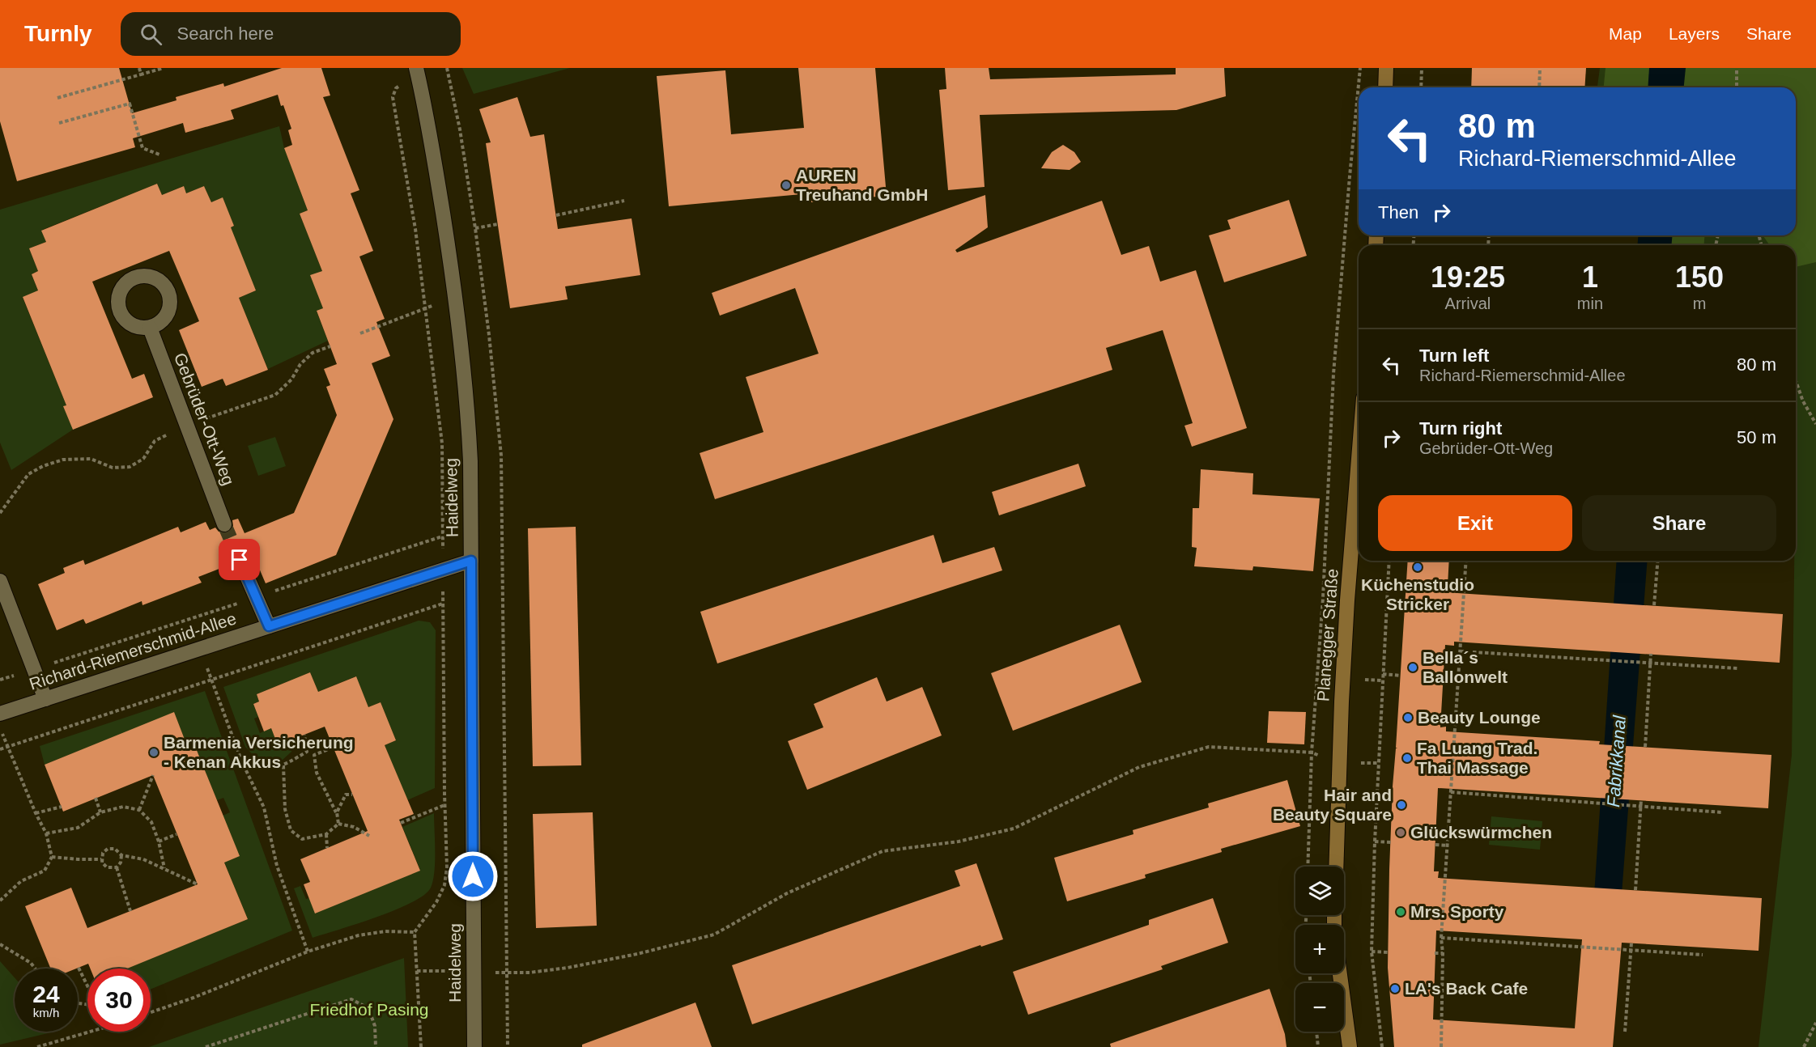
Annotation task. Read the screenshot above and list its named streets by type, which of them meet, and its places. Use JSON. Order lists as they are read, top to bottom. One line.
{"streets":{"main road":["Planegger Straße"],"street":["Gebrüder-Ott-Weg","Haidelweg","Richard-Riemerschmid-Allee"]},"crossings":[["Haidelweg","Richard-Riemerschmid-Allee"]],"water":["Fabrikkanal"],"parks":["Friedhof Pasing"],"places":["AUREN Treuhand GmbH","Küchenstudio Stricker","Bella´s Ballonwelt","Beauty Lounge","Barmenia Versicherung - Kenan Akkus","Fa Luang Trad. Thai Massage","Hair and Beauty Square","Glückswürmchen","Mrs. Sporty","LA's Back Cafe"],"page":{"header":"Turnly","search":"Search here","nav":["Map","Layers","Share"],"turn":["80 m","Richard-Riemerschmid-Allee"],"then":"Then","eta":["19:25","Arrival","1","min","150","m"],"list":[{"name":"Turn left","note":"Richard-Riemerschmid-Allee","value":"80 m"},{"name":"Turn right","note":"Gebrüder-Ott-Weg","value":"50 m"}],"buttons":["Exit","Share"],"map_buttons":["+","−"],"speed":"24 km/h","limit":"30"}}
